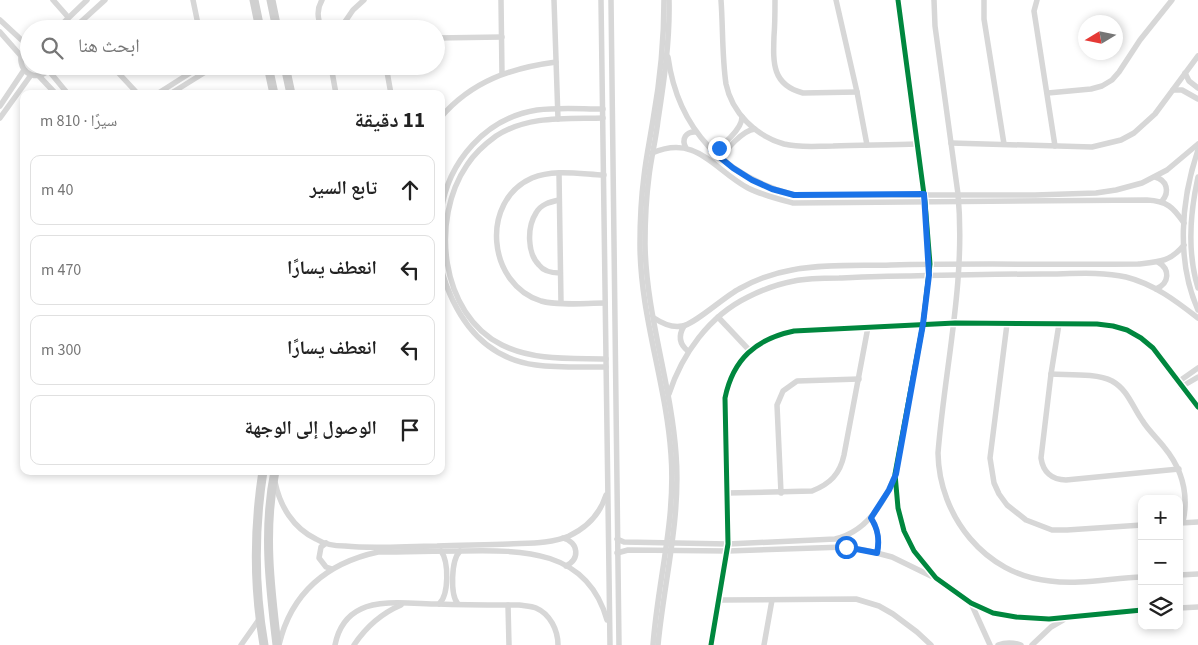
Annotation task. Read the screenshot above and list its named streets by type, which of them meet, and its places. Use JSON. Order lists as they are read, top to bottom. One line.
{"north":"left","page":{"search":"ابحث هنا","heading":["11 دقيقة","سيرًا · 810 m"],"list":[["تابع السير","40 m"],["انعطف يسارًا","470 m"],["انعطف يسارًا","300 m"],"الوصول إلى الوجهة"],"map_buttons":["+","−"]}}
